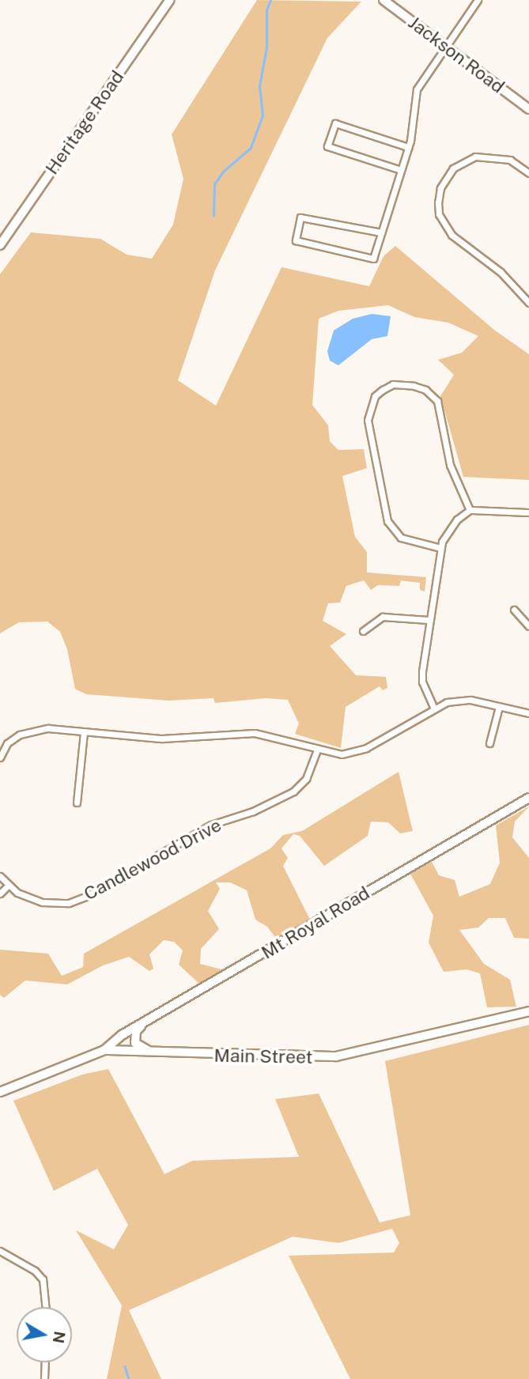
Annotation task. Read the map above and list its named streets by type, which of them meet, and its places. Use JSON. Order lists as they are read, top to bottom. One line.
{"streets":{"main road":["Mt Royal Road","Main Street"],"street":["Jackson Road","Heritage Road","Candlewood Drive"]},"crossings":[["Mt Royal Road","Main Street"]],"north":"right"}
